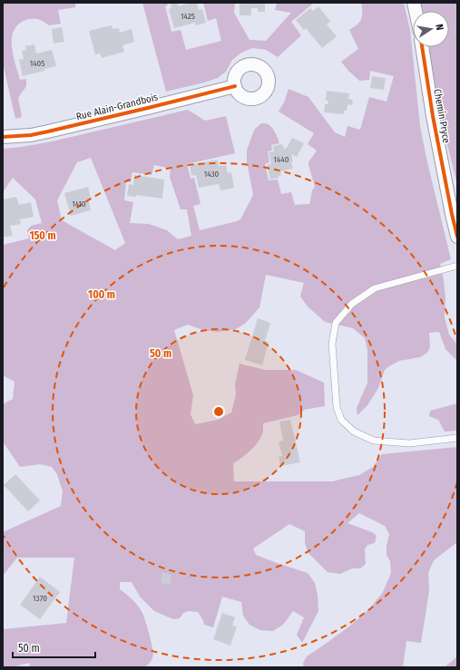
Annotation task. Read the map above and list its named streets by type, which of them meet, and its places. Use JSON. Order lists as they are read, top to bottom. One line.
{"streets":{"street":["Rue Alain-Grandbois","Chemin Pryce"]},"house_numbers":["1425","1405","1440","1430","1410","1370"],"scale_bar":"50 m","north":"right","rings":["150 m","100 m","50 m"]}
